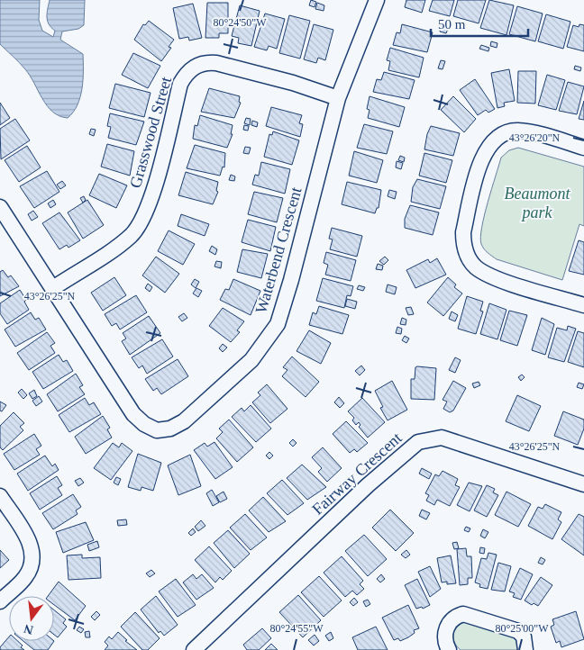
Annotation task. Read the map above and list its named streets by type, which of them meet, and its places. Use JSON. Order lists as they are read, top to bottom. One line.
{"streets":{"street":["Grasswood Street","Waterbend Crescent","Fairway Crescent"]},"crossings":[["Grasswood Street","Waterbend Crescent"]],"parks":["Beaumont park"],"scale_bar":"50 m","north":"bottom","coordinates":["80°24'50\"W","43°26'20\"N","43°26'25\"N","80°24'55\"W","80°25'00\"W"]}
